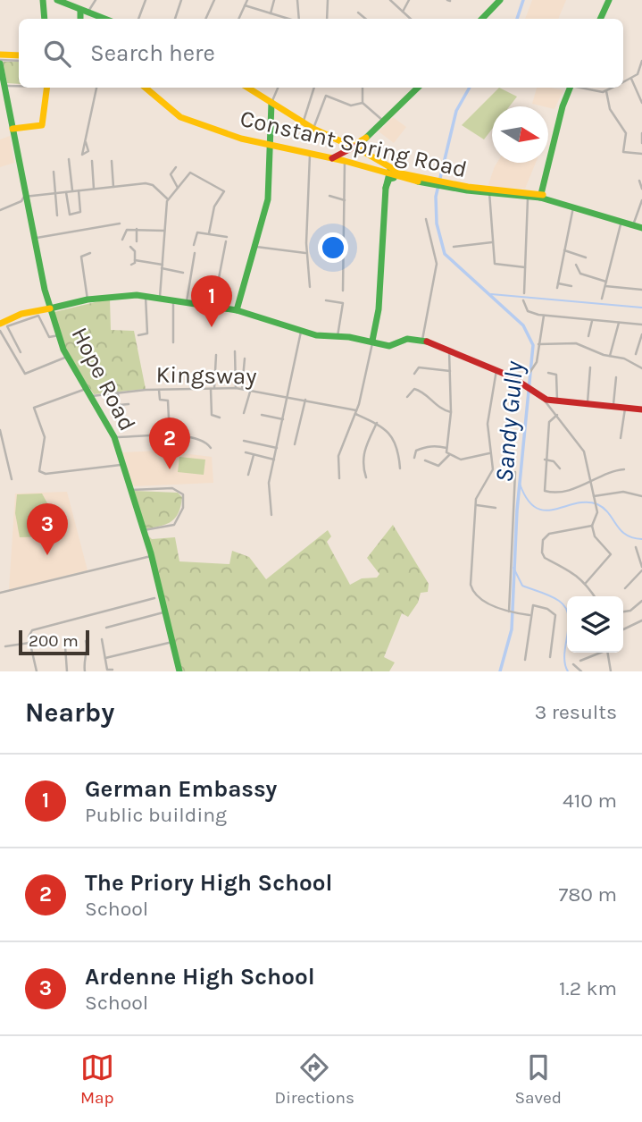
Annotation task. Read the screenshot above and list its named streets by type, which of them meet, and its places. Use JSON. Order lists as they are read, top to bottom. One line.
{"streets":{"main road":["Constant Spring Road","Hope Road"],"street":["Kingsway"]},"crossings":[["Kingsway","Hope Road"]],"water":["Sandy Gully"],"scale_bar":"200 m","north":"right","page":{"search":"Search here","pins":["1","2","3"],"scale":"200 m","heading":["Nearby","3 results"],"list":[{"mark":"1","name":"German Embassy","note":"Public building","value":"410 m"},{"mark":"2","name":"The Priory High School","note":"School","value":"780 m"},{"mark":"3","name":"Ardenne High School","note":"School","value":"1.2 km"}],"nav":["Map","Directions","Saved"]}}
